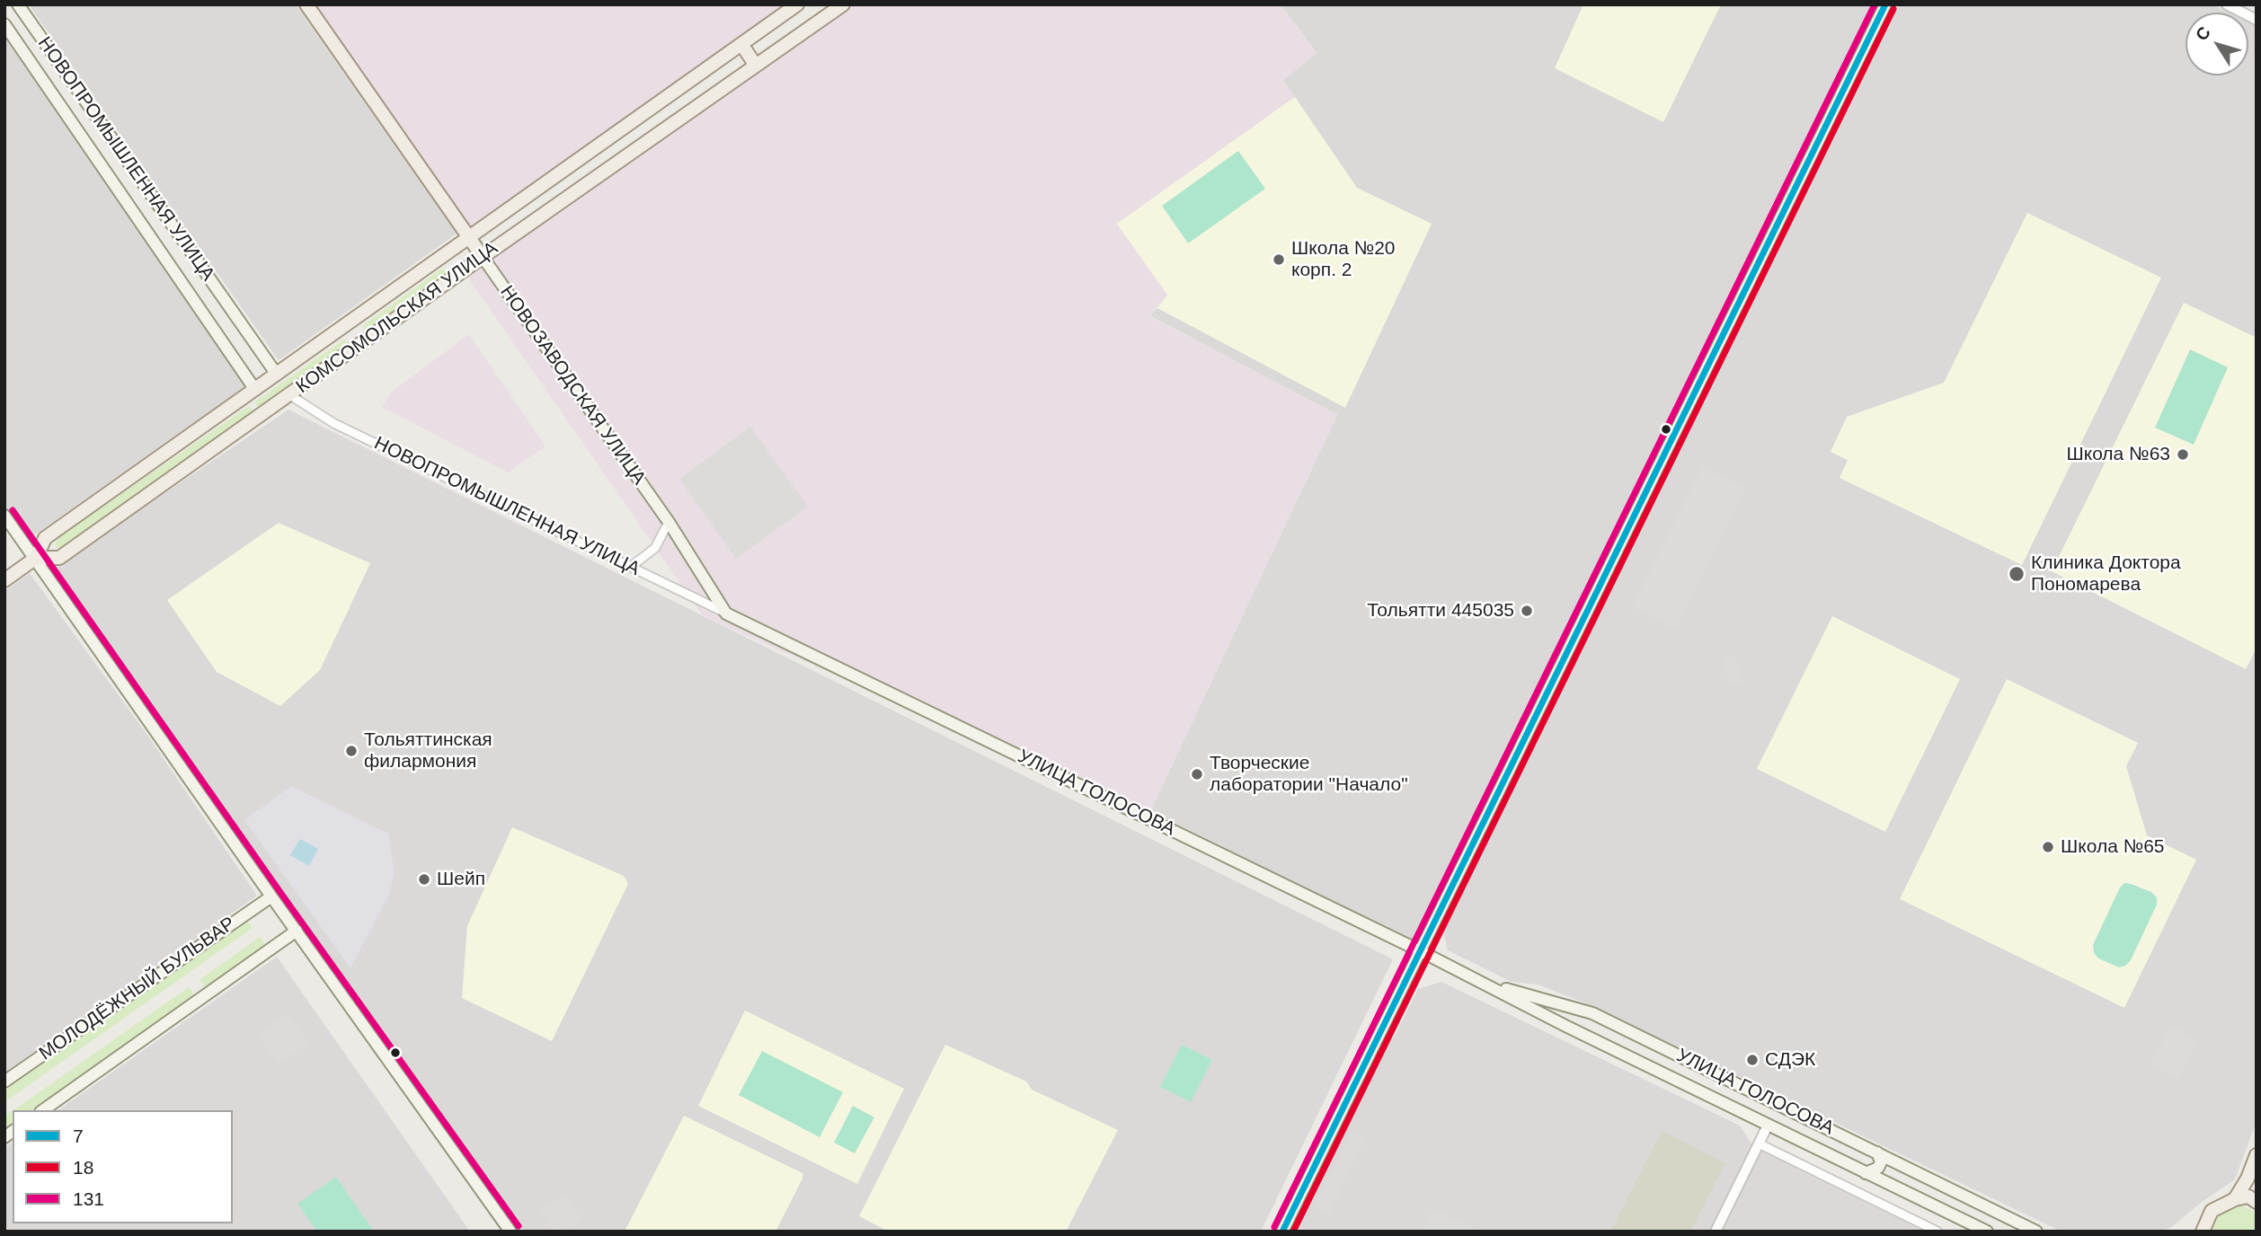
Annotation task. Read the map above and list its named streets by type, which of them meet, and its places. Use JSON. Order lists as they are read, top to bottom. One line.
{"streets":{"main road":["НОВОПРОМЫШЛЕННАЯ УЛИЦА","КОМСОМОЛЬСКАЯ УЛИЦА","НОВОЗАВОДСКАЯ УЛИЦА","УЛИЦА ГОЛОСОВА","МОЛОДЁЖНЫЙ БУЛЬВАР"]},"crossings":[["НОВОПРОМЫШЛЕННАЯ УЛИЦА","КОМСОМОЛЬСКАЯ УЛИЦА"],["НОВОПРОМЫШЛЕННАЯ УЛИЦА","НОВОЗАВОДСКАЯ УЛИЦА"],["НОВОПРОМЫШЛЕННАЯ УЛИЦА","УЛИЦА ГОЛОСОВА"],["КОМСОМОЛЬСКАЯ УЛИЦА","НОВОЗАВОДСКАЯ УЛИЦА"],["НОВОЗАВОДСКАЯ УЛИЦА","УЛИЦА ГОЛОСОВА"]],"places":["Школа №20 корп. 2","Школа №63","Клиника Доктора Пономарева","Тольятти 445035","Тольяттинская филармония","Творческие лаборатории \"Начало\"","Школа №65","Шейп","СДЭК"],"lines":["transit line 7","transit line 131","transit line 18"],"legend":["7","18","131"],"north":"top left"}
